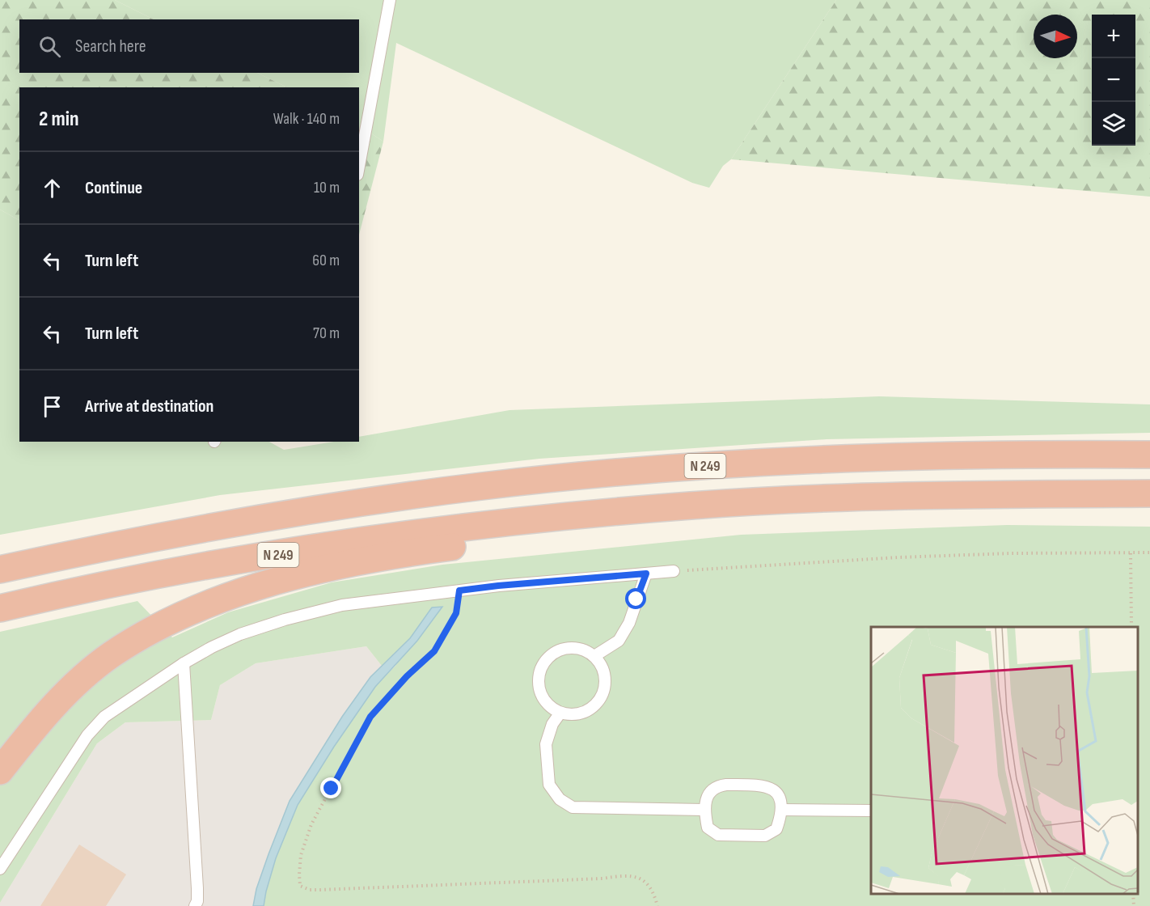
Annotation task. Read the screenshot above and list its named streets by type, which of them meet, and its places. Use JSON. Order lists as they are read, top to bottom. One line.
{"streets":{"highway":["N 249"]},"north":"right","page":{"map_buttons":["+","−"],"search":"Search here","heading":["2 min","Walk · 140 m"],"list":[["Continue","10 m"],["Turn left","60 m"],["Turn left","70 m"],"Arrive at destination"]}}
